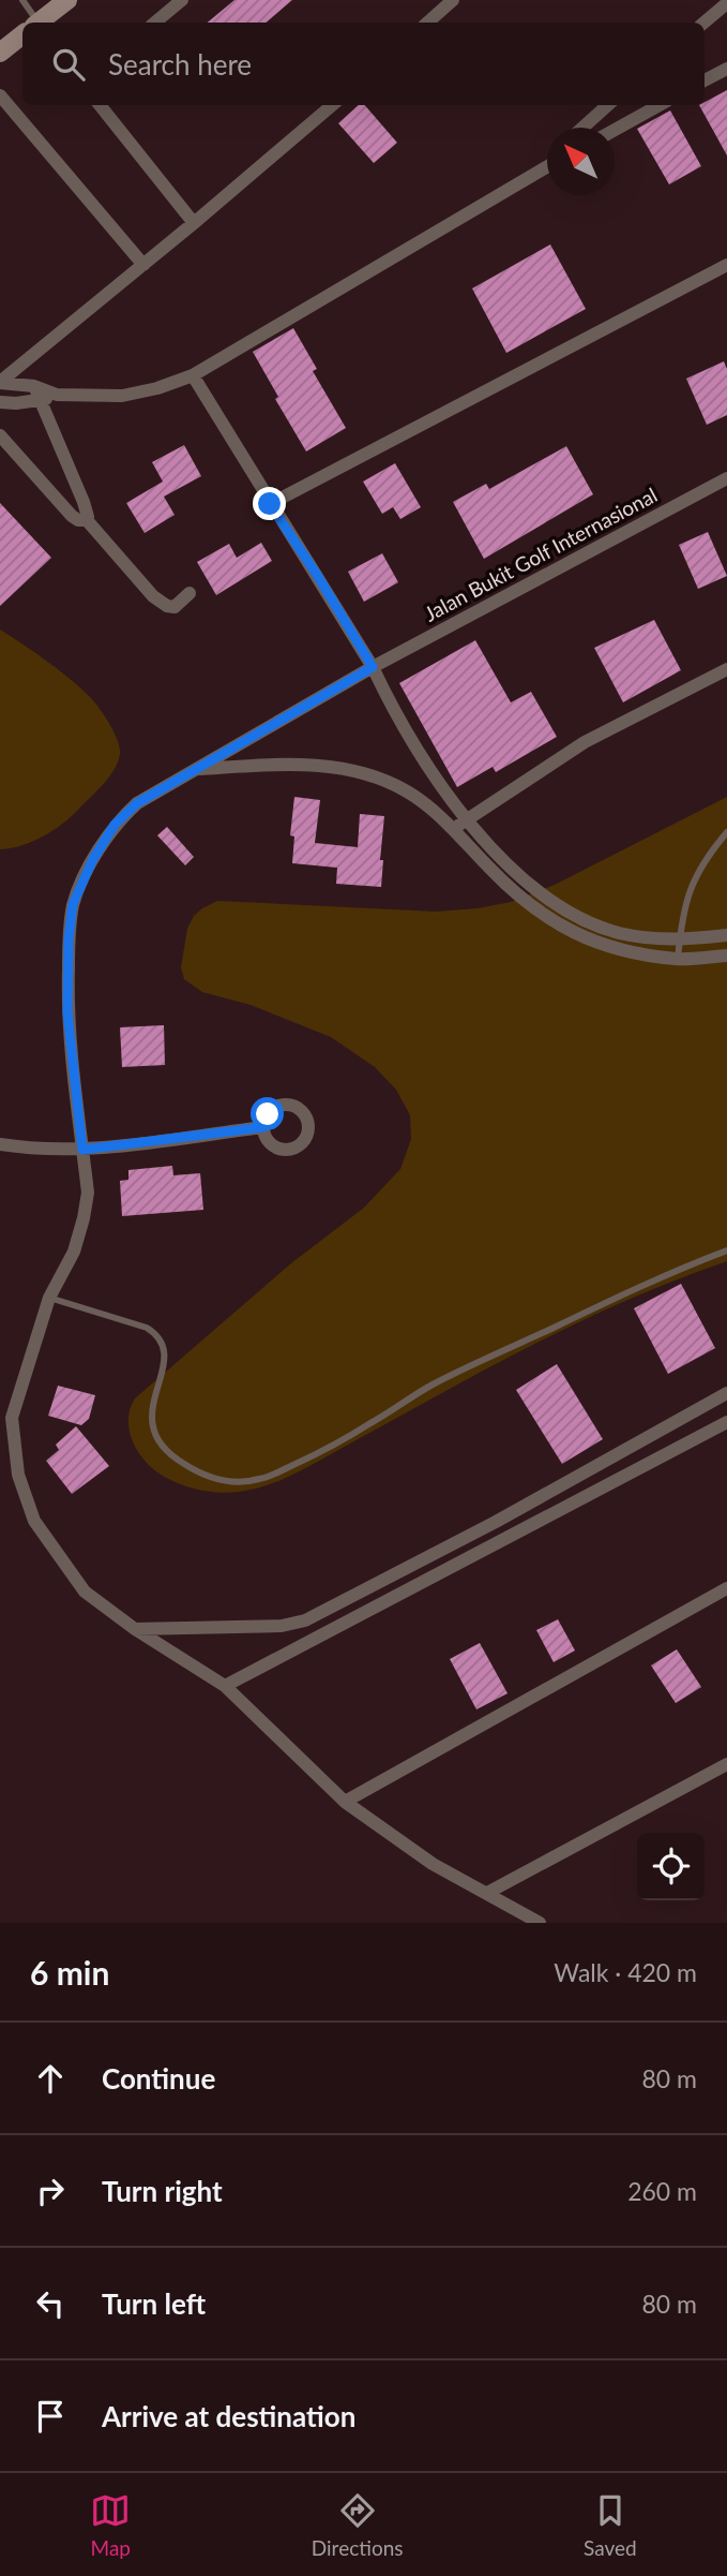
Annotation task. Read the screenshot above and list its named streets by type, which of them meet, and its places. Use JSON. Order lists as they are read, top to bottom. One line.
{"streets":{"street":["Jalan Bukit Golf Internasional"]},"north":"top left","page":{"search":"Search here","heading":["6 min","Walk · 420 m"],"list":[["Continue","80 m"],["Turn right","260 m"],["Turn left","80 m"],"Arrive at destination"],"nav":["Map","Directions","Saved"]}}
